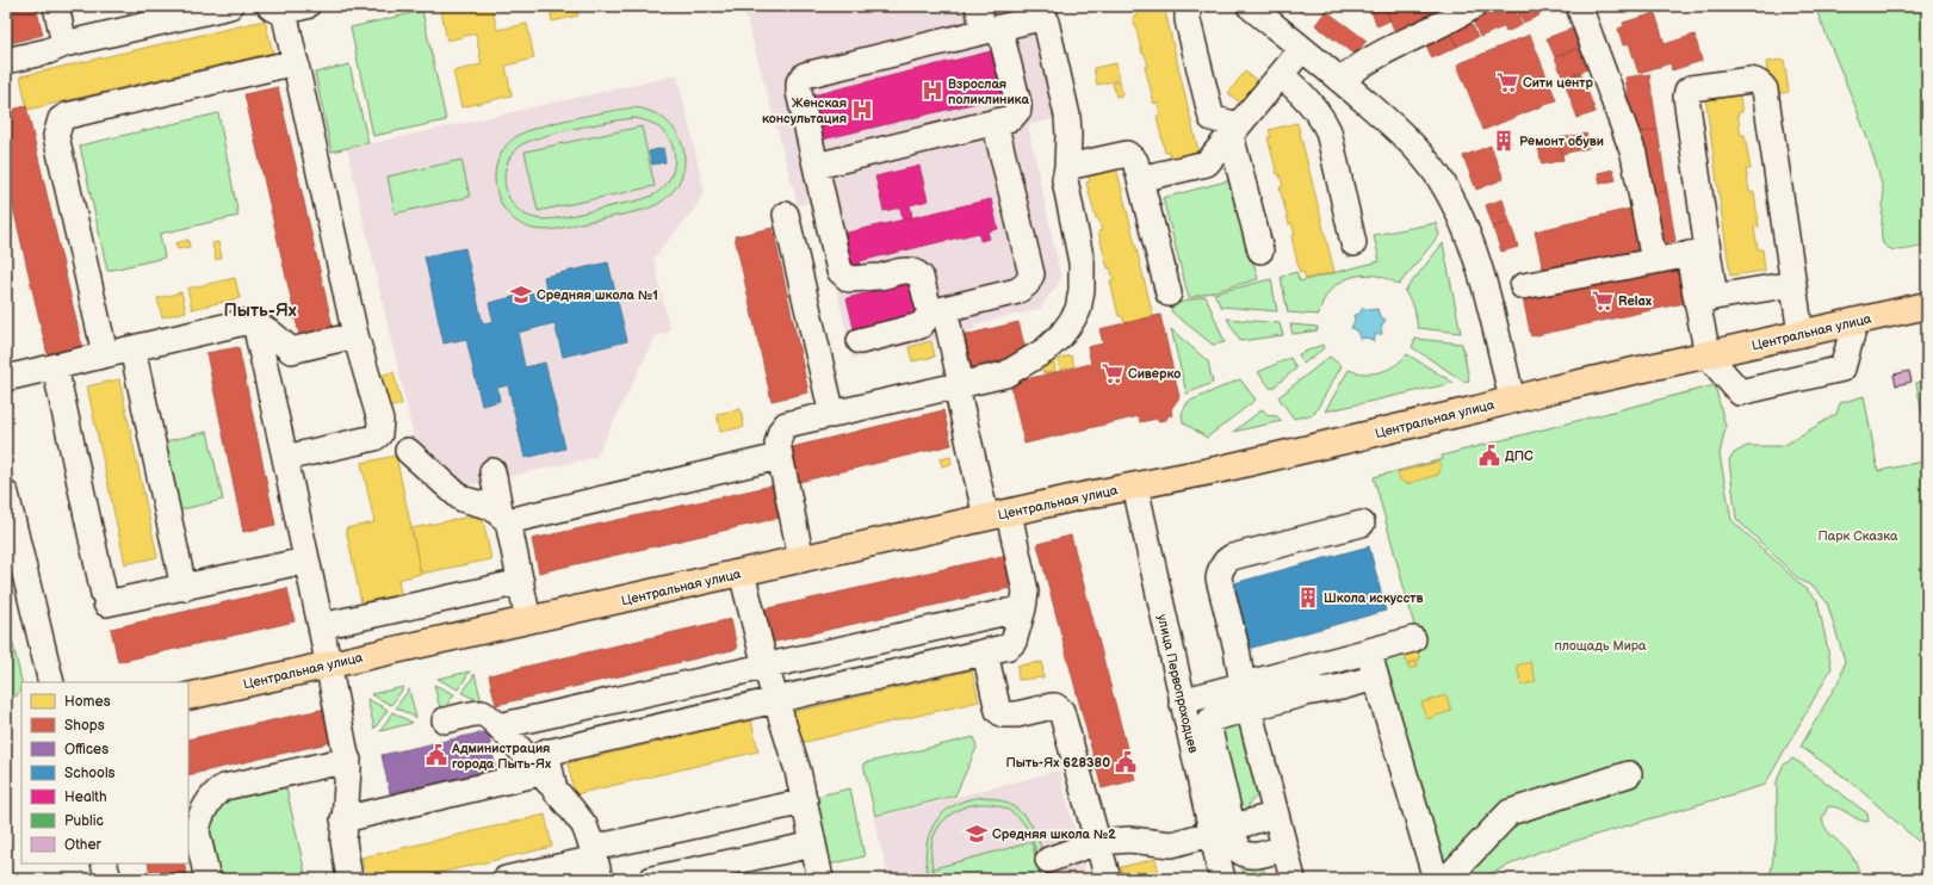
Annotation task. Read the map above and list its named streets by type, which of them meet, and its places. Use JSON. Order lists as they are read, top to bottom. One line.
{"streets":{"main road":["Центральная улица"],"street":["улица Первопроходцев"]},"crossings":[["Центральная улица","улица Первопроходцев"]],"districts":["Пыть-Ях"],"parks":["Парк Сказка","площадь Мира"],"places":{"supermarket":["Сити центр","Relax","Сиверко"],"hospital":["Взрослая поликлиника","Женская консультация"],"building":["Ремонт обуви","Школа искусств"],"school or university":["Средняя школа №1","Средняя школа №2"],"public building":["ДПС","Администрация города Пыть-Ях","Пыть-Ях 628380"]},"legend":["Homes","Shops","Offices","Schools","Health","Public","Other"]}
